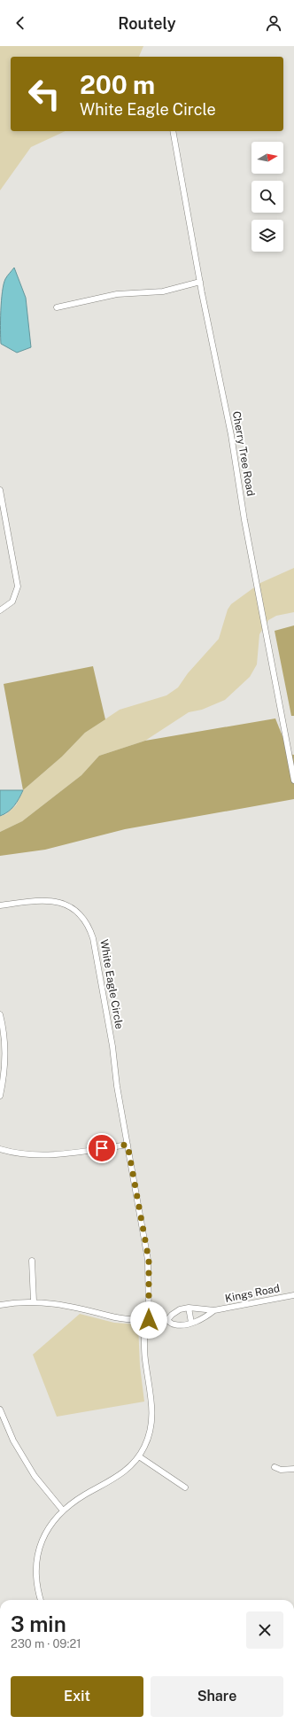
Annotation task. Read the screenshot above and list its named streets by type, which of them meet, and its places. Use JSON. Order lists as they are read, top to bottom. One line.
{"streets":{"street":["Cherry Tree Road","White Eagle Circle","Kings Road"]},"crossings":[["White Eagle Circle","Kings Road"]],"north":"right","page":{"header":"Routely","turn":["200 m","White Eagle Circle"],"heading":["3 min","230 m · 09:21"],"buttons":["Exit","Share"]}}
